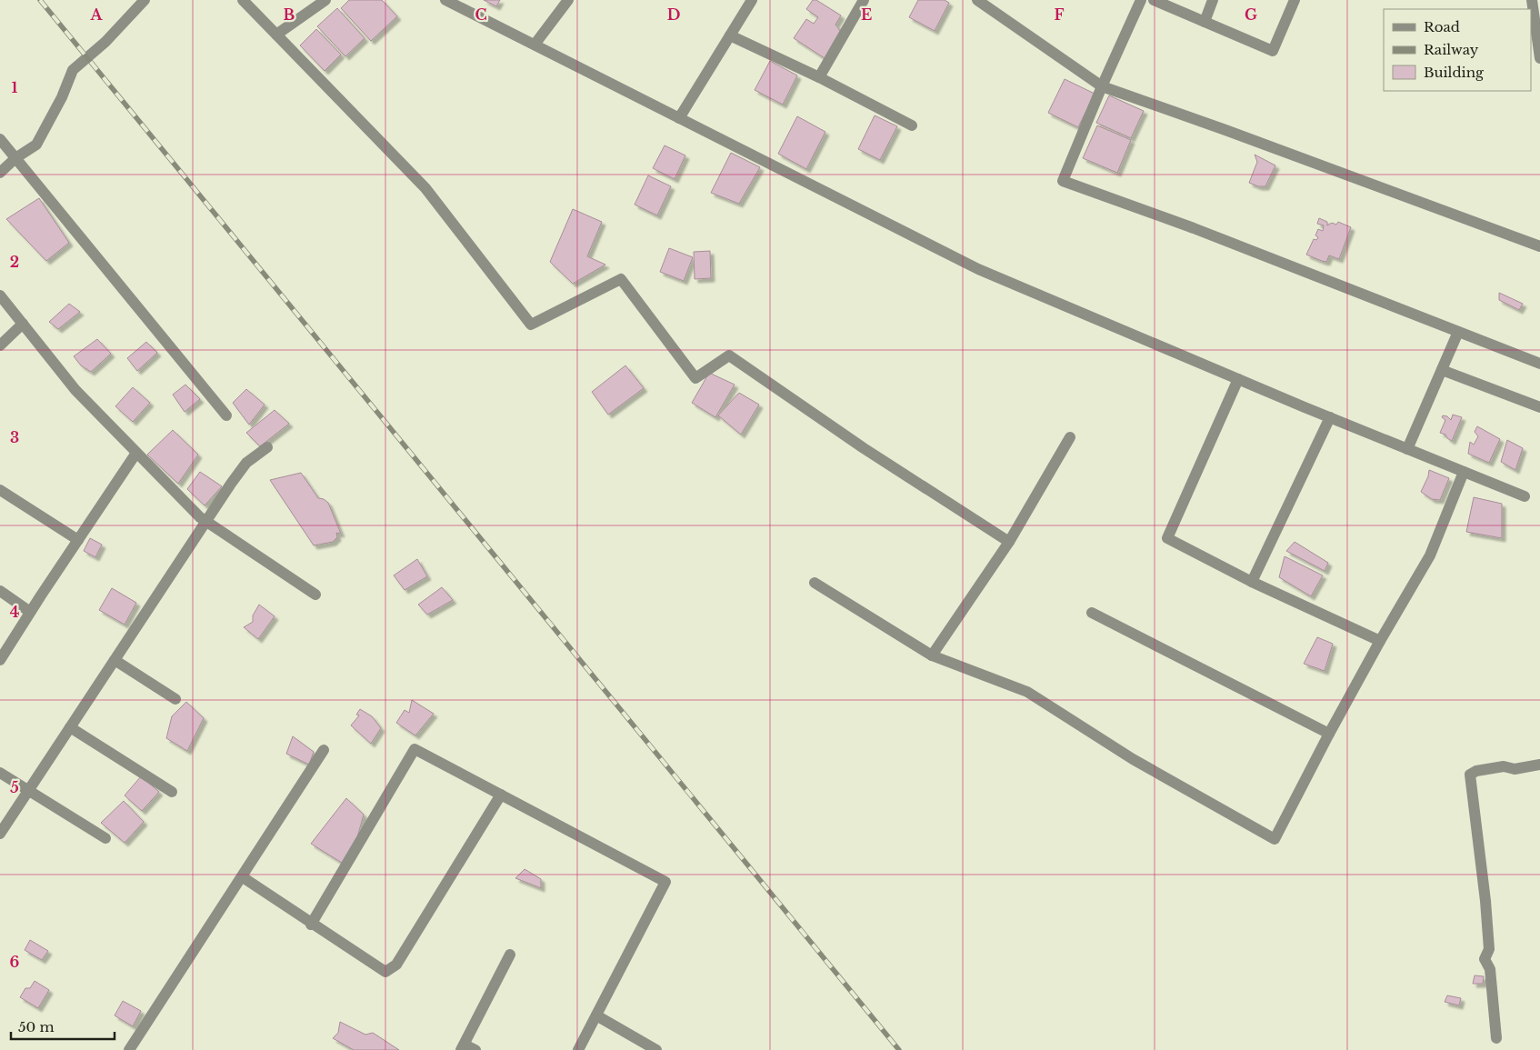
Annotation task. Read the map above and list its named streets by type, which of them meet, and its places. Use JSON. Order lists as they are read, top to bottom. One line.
{"legend":["Road","Railway","Building"],"scale_bar":"50 m","grid":{"columns":["A","B","C","D","E","F","G"],"rows":["1","2","3","4","5","6"]}}
